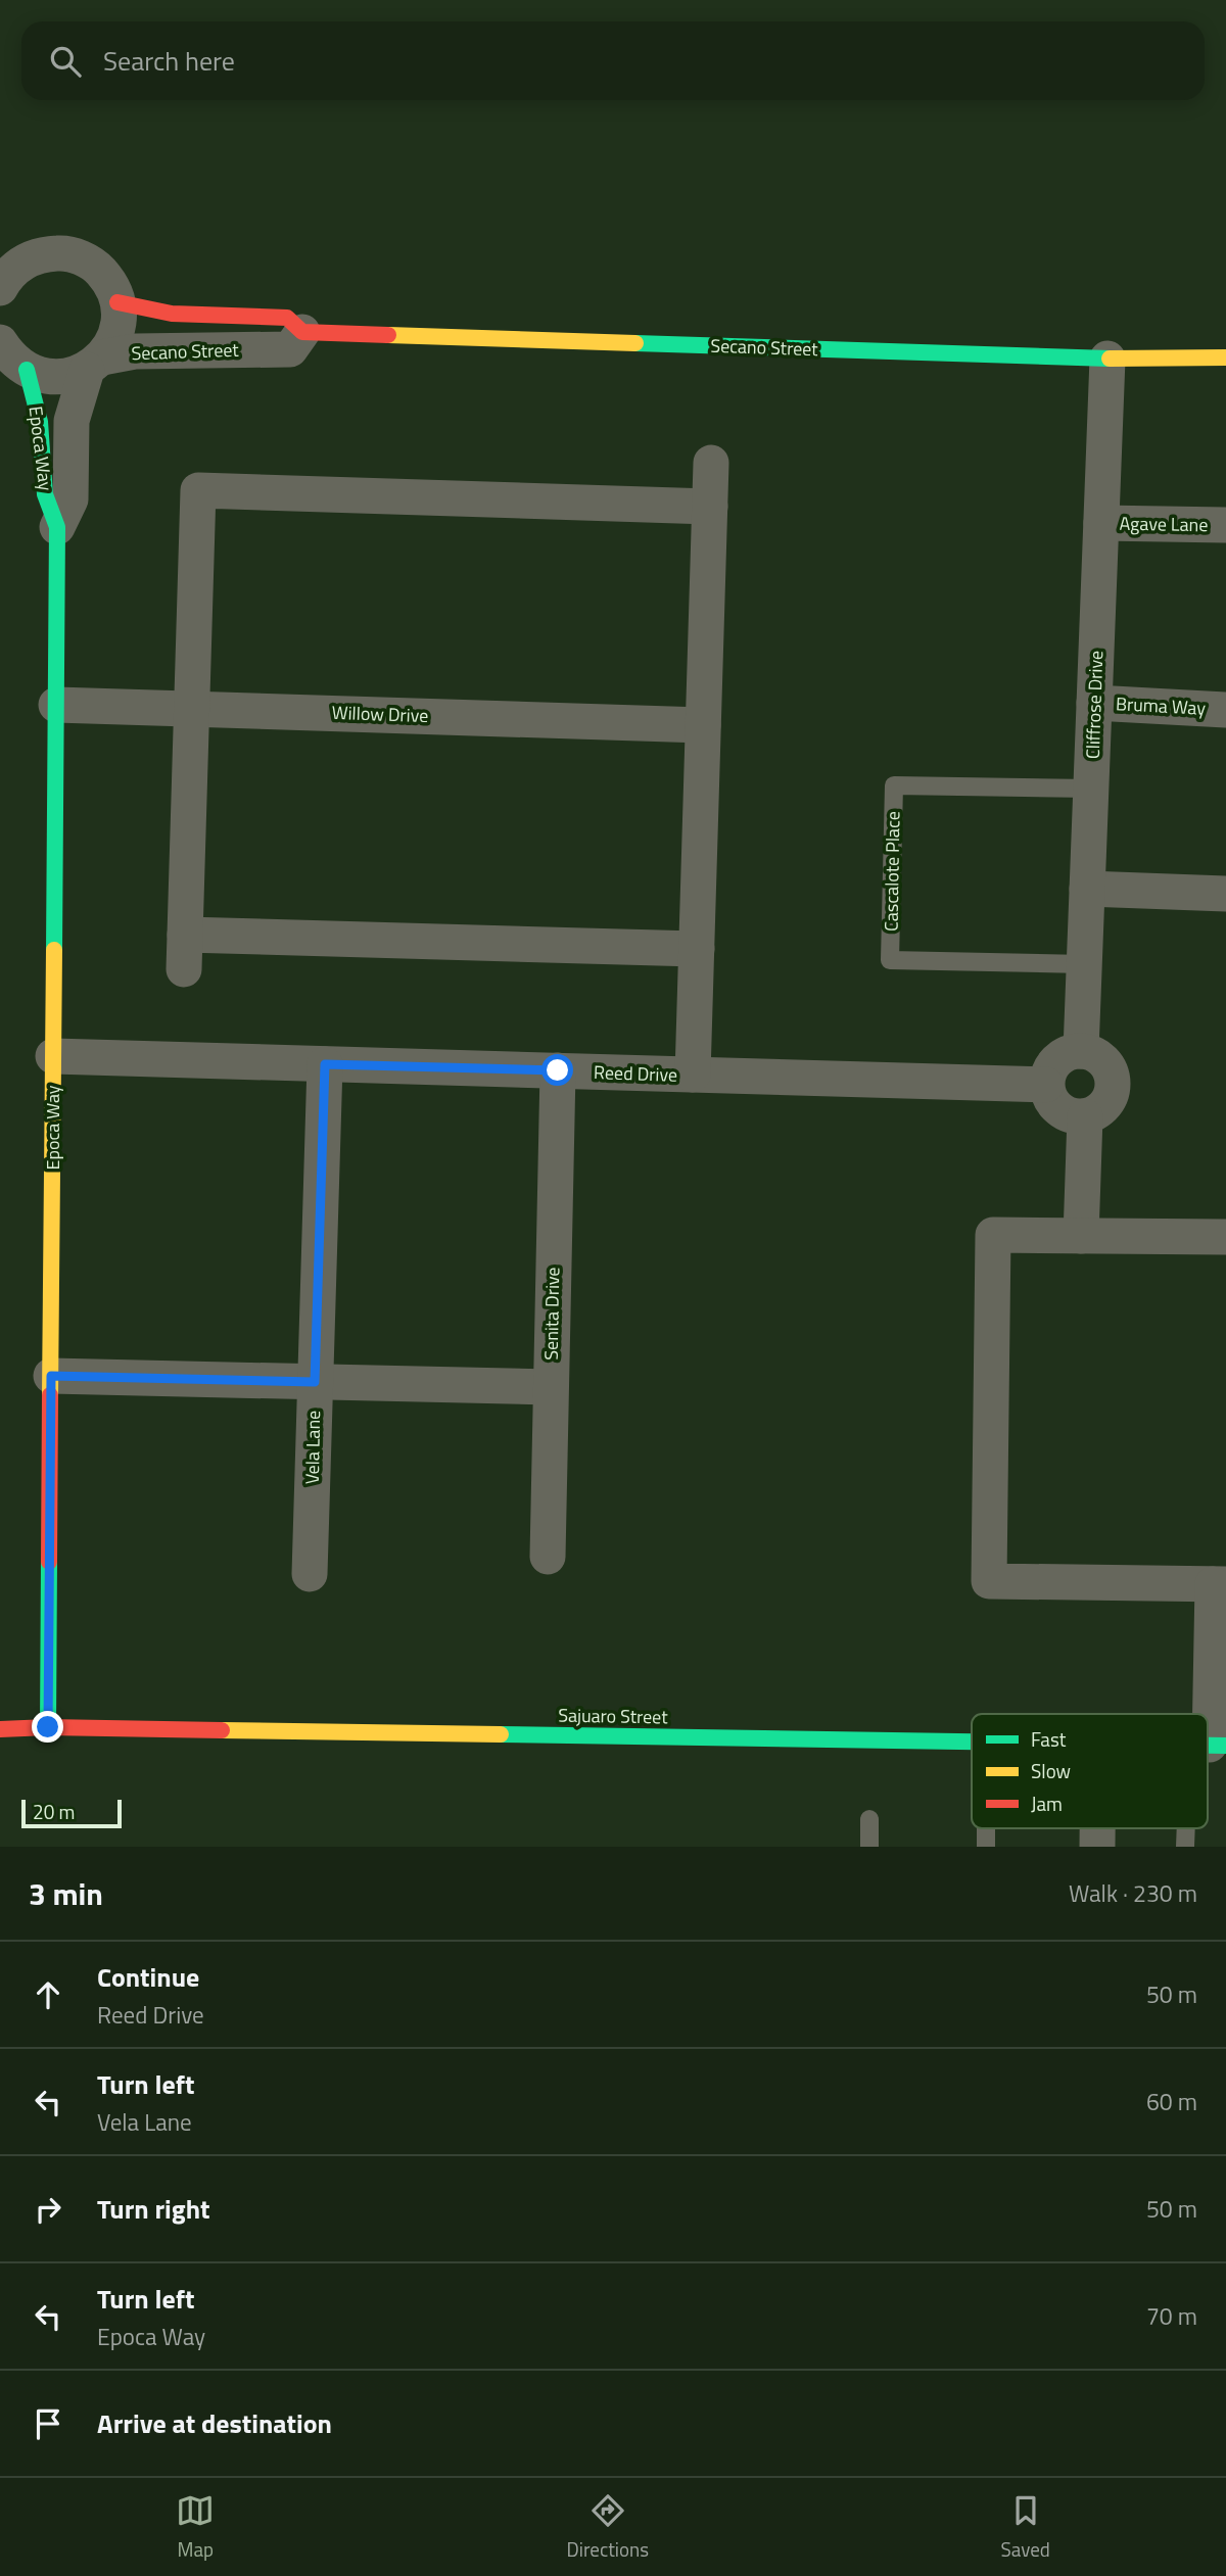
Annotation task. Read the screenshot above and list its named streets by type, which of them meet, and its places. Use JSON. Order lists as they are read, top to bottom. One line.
{"streets":{"street":["Secano Street","Epoca Way","Agave Lane","Cliffrose Drive","Bruma Way","Willow Drive","Reed Drive","Senita Drive","Vela Lane","Sajuaro Street"],"lane":["Cascalote Place"]},"crossings":[["Secano Street","Epoca Way"],["Secano Street","Cliffrose Drive"],["Epoca Way","Willow Drive"],["Epoca Way","Reed Drive"],["Epoca Way","Sajuaro Street"],["Agave Lane","Cliffrose Drive"],["Cliffrose Drive","Bruma Way"],["Cliffrose Drive","Cascalote Place"],["Cliffrose Drive","Reed Drive"],["Reed Drive","Senita Drive"],["Reed Drive","Vela Lane"]],"legend":["Fast","Slow","Jam"],"scale_bar":"20 m","page":{"search":"Search here","scale":"20 m","heading":["3 min","Walk · 230 m"],"list":[["Continue","Reed Drive","50 m"],["Turn left","Vela Lane","60 m"],["Turn right","50 m"],["Turn left","Epoca Way","70 m"],"Arrive at destination"],"nav":["Map","Directions","Saved"]}}
